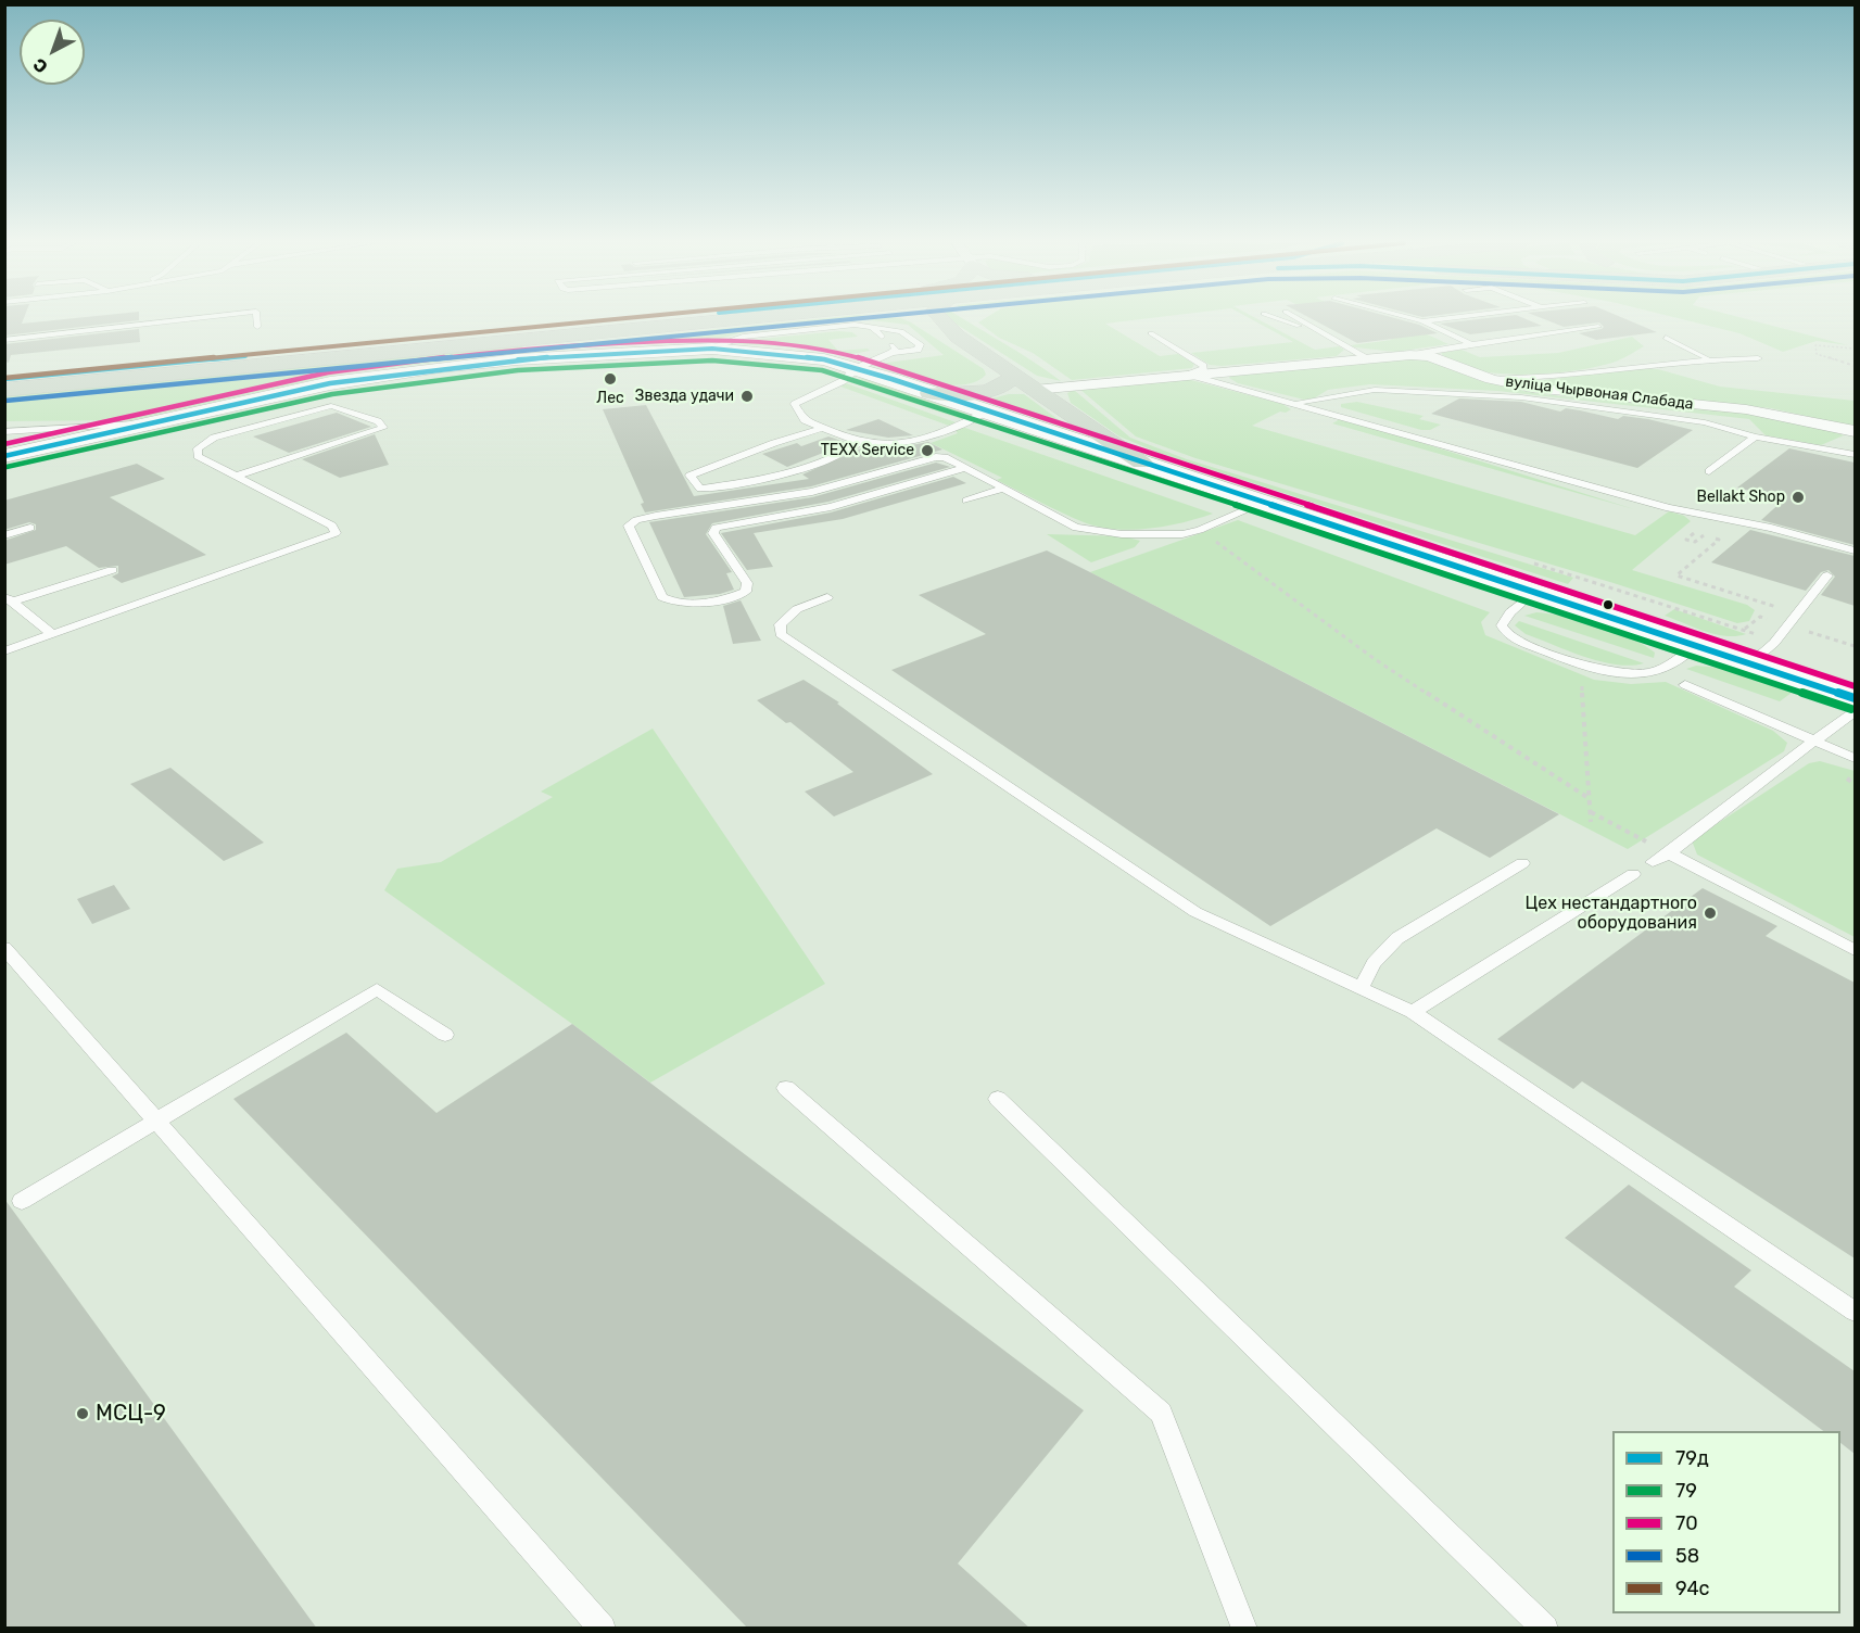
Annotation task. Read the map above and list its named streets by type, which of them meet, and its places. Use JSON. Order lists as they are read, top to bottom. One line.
{"streets":{"street":["вуліца Чырвоная Слабада"]},"places":["Лес","Звезда удачи","TEXX Service","Bellakt Shop","Цех нестандартного оборудования","МСЦ-9"],"lines":["transit line 58","transit line 94с","transit line 70","transit line 79д","transit line 79"],"legend":["79д","79","70","58","94с"],"north":"bottom left"}
